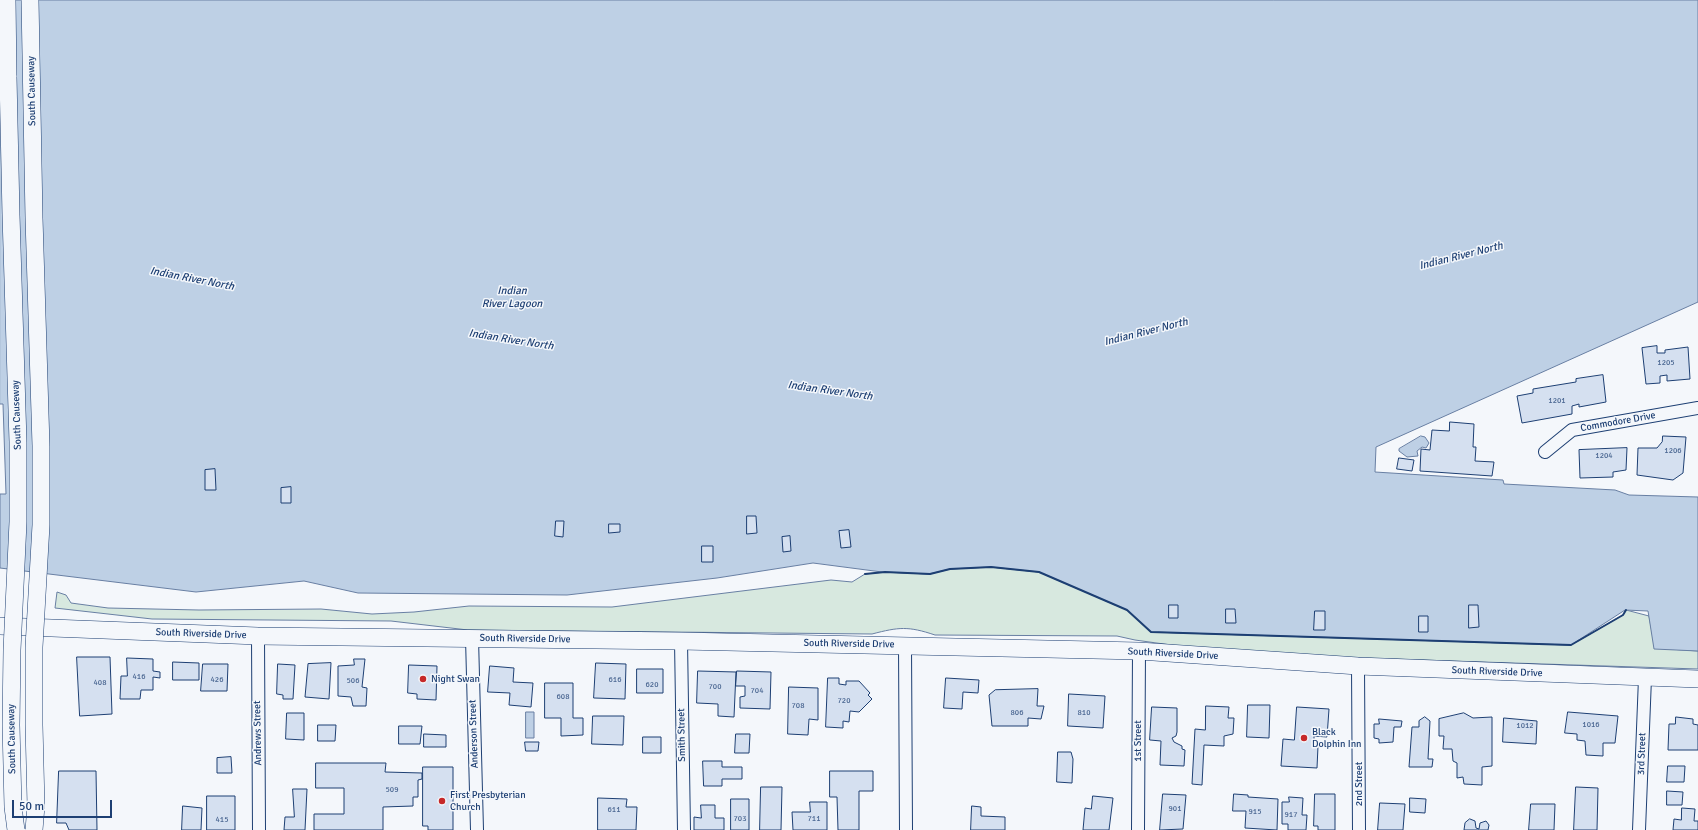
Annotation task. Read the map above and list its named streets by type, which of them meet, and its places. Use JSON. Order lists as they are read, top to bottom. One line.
{"streets":{"street":["South Causeway","Commodore Drive","South Riverside Drive","Andrews Street","Anderson Street","Smith Street","1st Street","3rd Street","2nd Street"]},"crossings":[["South Riverside Drive","Andrews Street"],["South Riverside Drive","Anderson Street"],["South Riverside Drive","Smith Street"],["South Riverside Drive","1st Street"],["South Riverside Drive","3rd Street"],["South Riverside Drive","2nd Street"]],"water":["Indian River North","Indian River Lagoon"],"places":["Night Swan","Black Dolphin Inn","First Presbyterian Church"],"house_numbers":["1205","1201","1206","1204","416","426","616","506","408","620","700","704","608","720","708","806","810","1016","1012","509","901","611","915","917","703","711","415"],"scale_bar":"50 m"}
